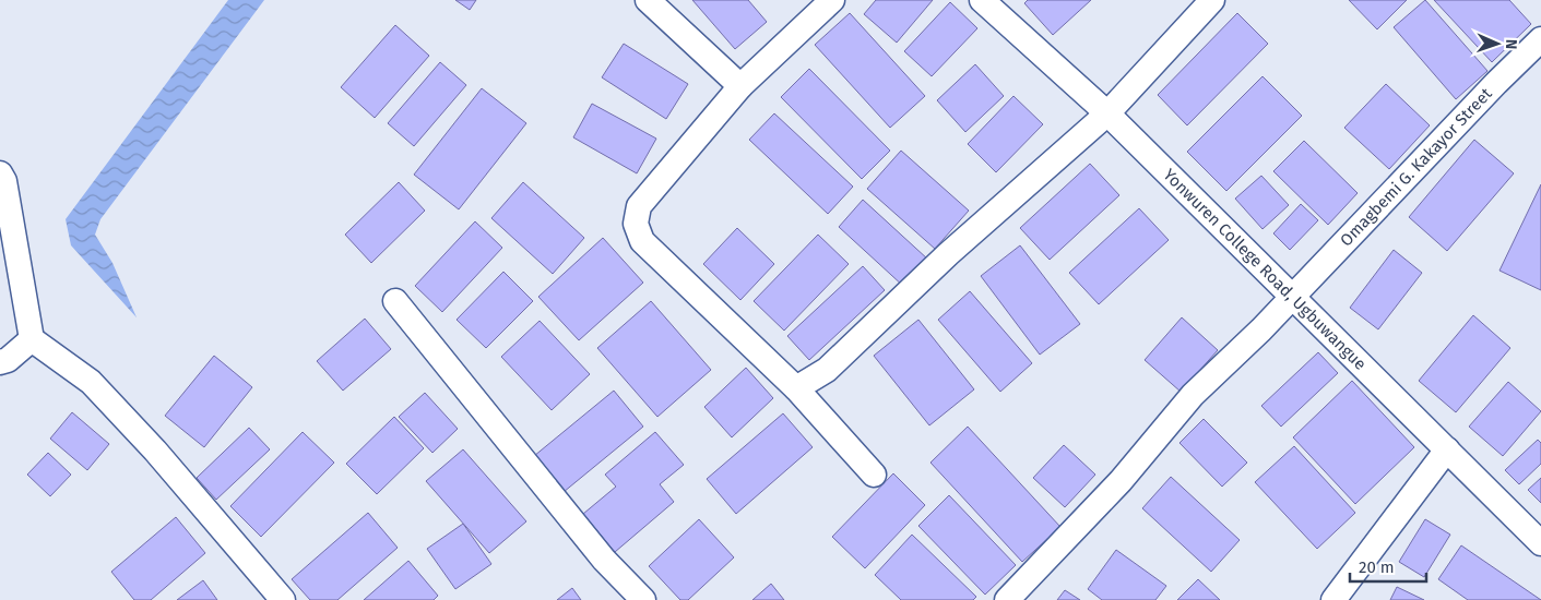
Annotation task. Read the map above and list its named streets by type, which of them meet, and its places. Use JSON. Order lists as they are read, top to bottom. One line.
{"streets":{"street":["Omagbemi G. Kakayor Street","Yonwuren College Road, Ugbuwangue"]},"crossings":[["Omagbemi G. Kakayor Street","Yonwuren College Road, Ugbuwangue"]],"scale_bar":"20 m","north":"right"}
